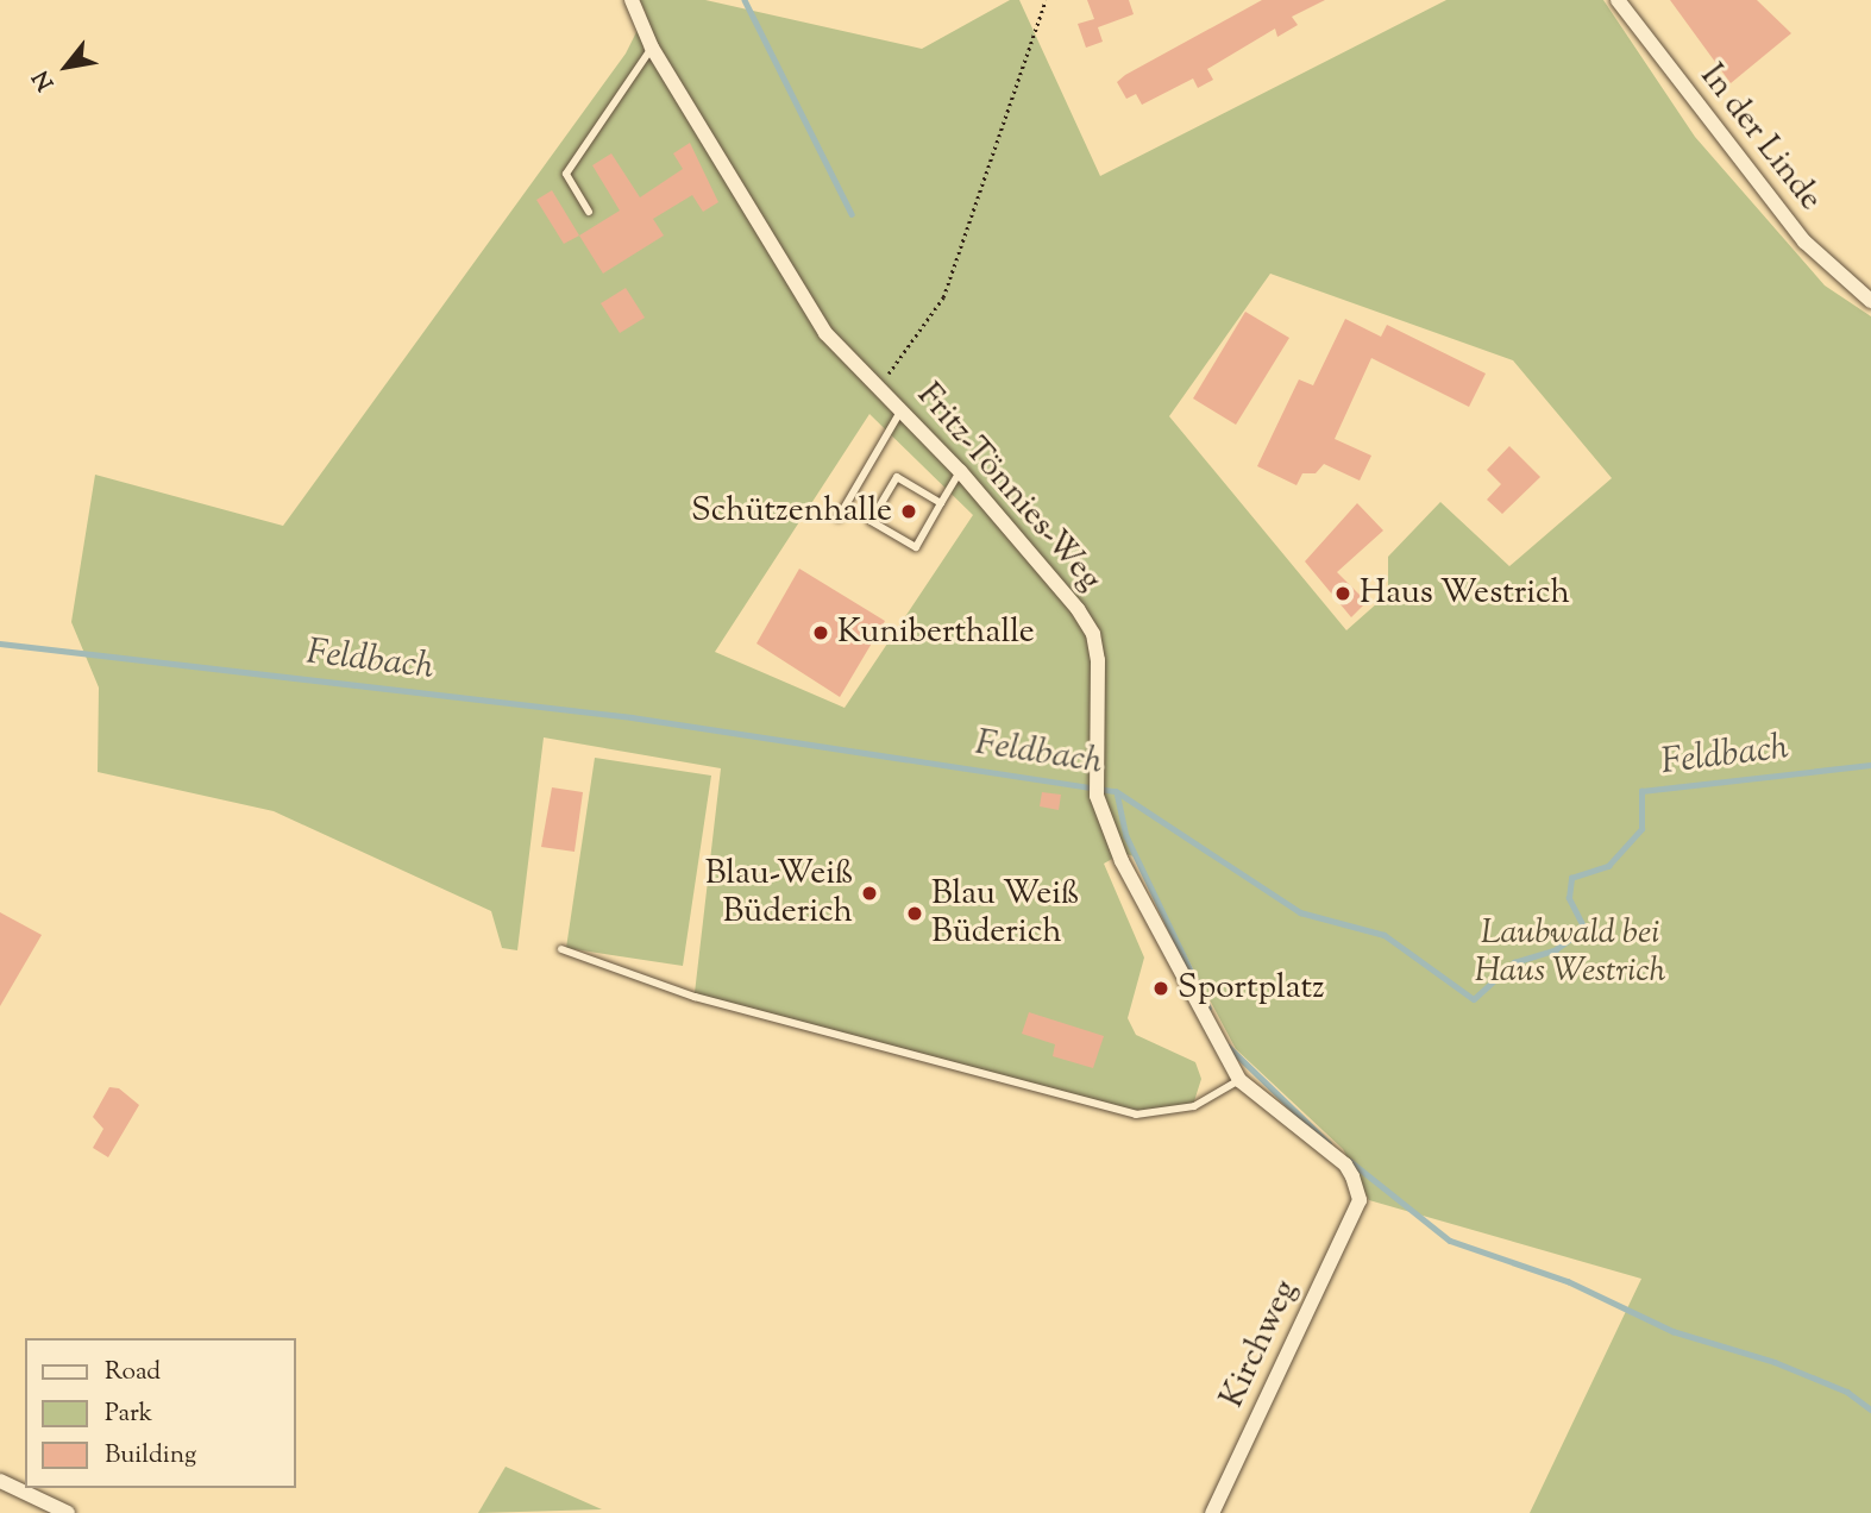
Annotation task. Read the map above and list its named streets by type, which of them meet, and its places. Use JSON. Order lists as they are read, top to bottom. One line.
{"streets":{"street":["In der Linde","Fritz-Tönnies-Weg","Kirchweg"]},"crossings":[["Fritz-Tönnies-Weg","Kirchweg"]],"water":["Feldbach"],"parks":["Laubwald bei Haus Westrich"],"places":["Schützenhalle","Haus Westrich","Kuniberthalle","Blau-Weiß Büderich","Blau Weiß Büderich","Sportplatz"],"legend":["Road","Park","Building"],"north":"bottom left"}
